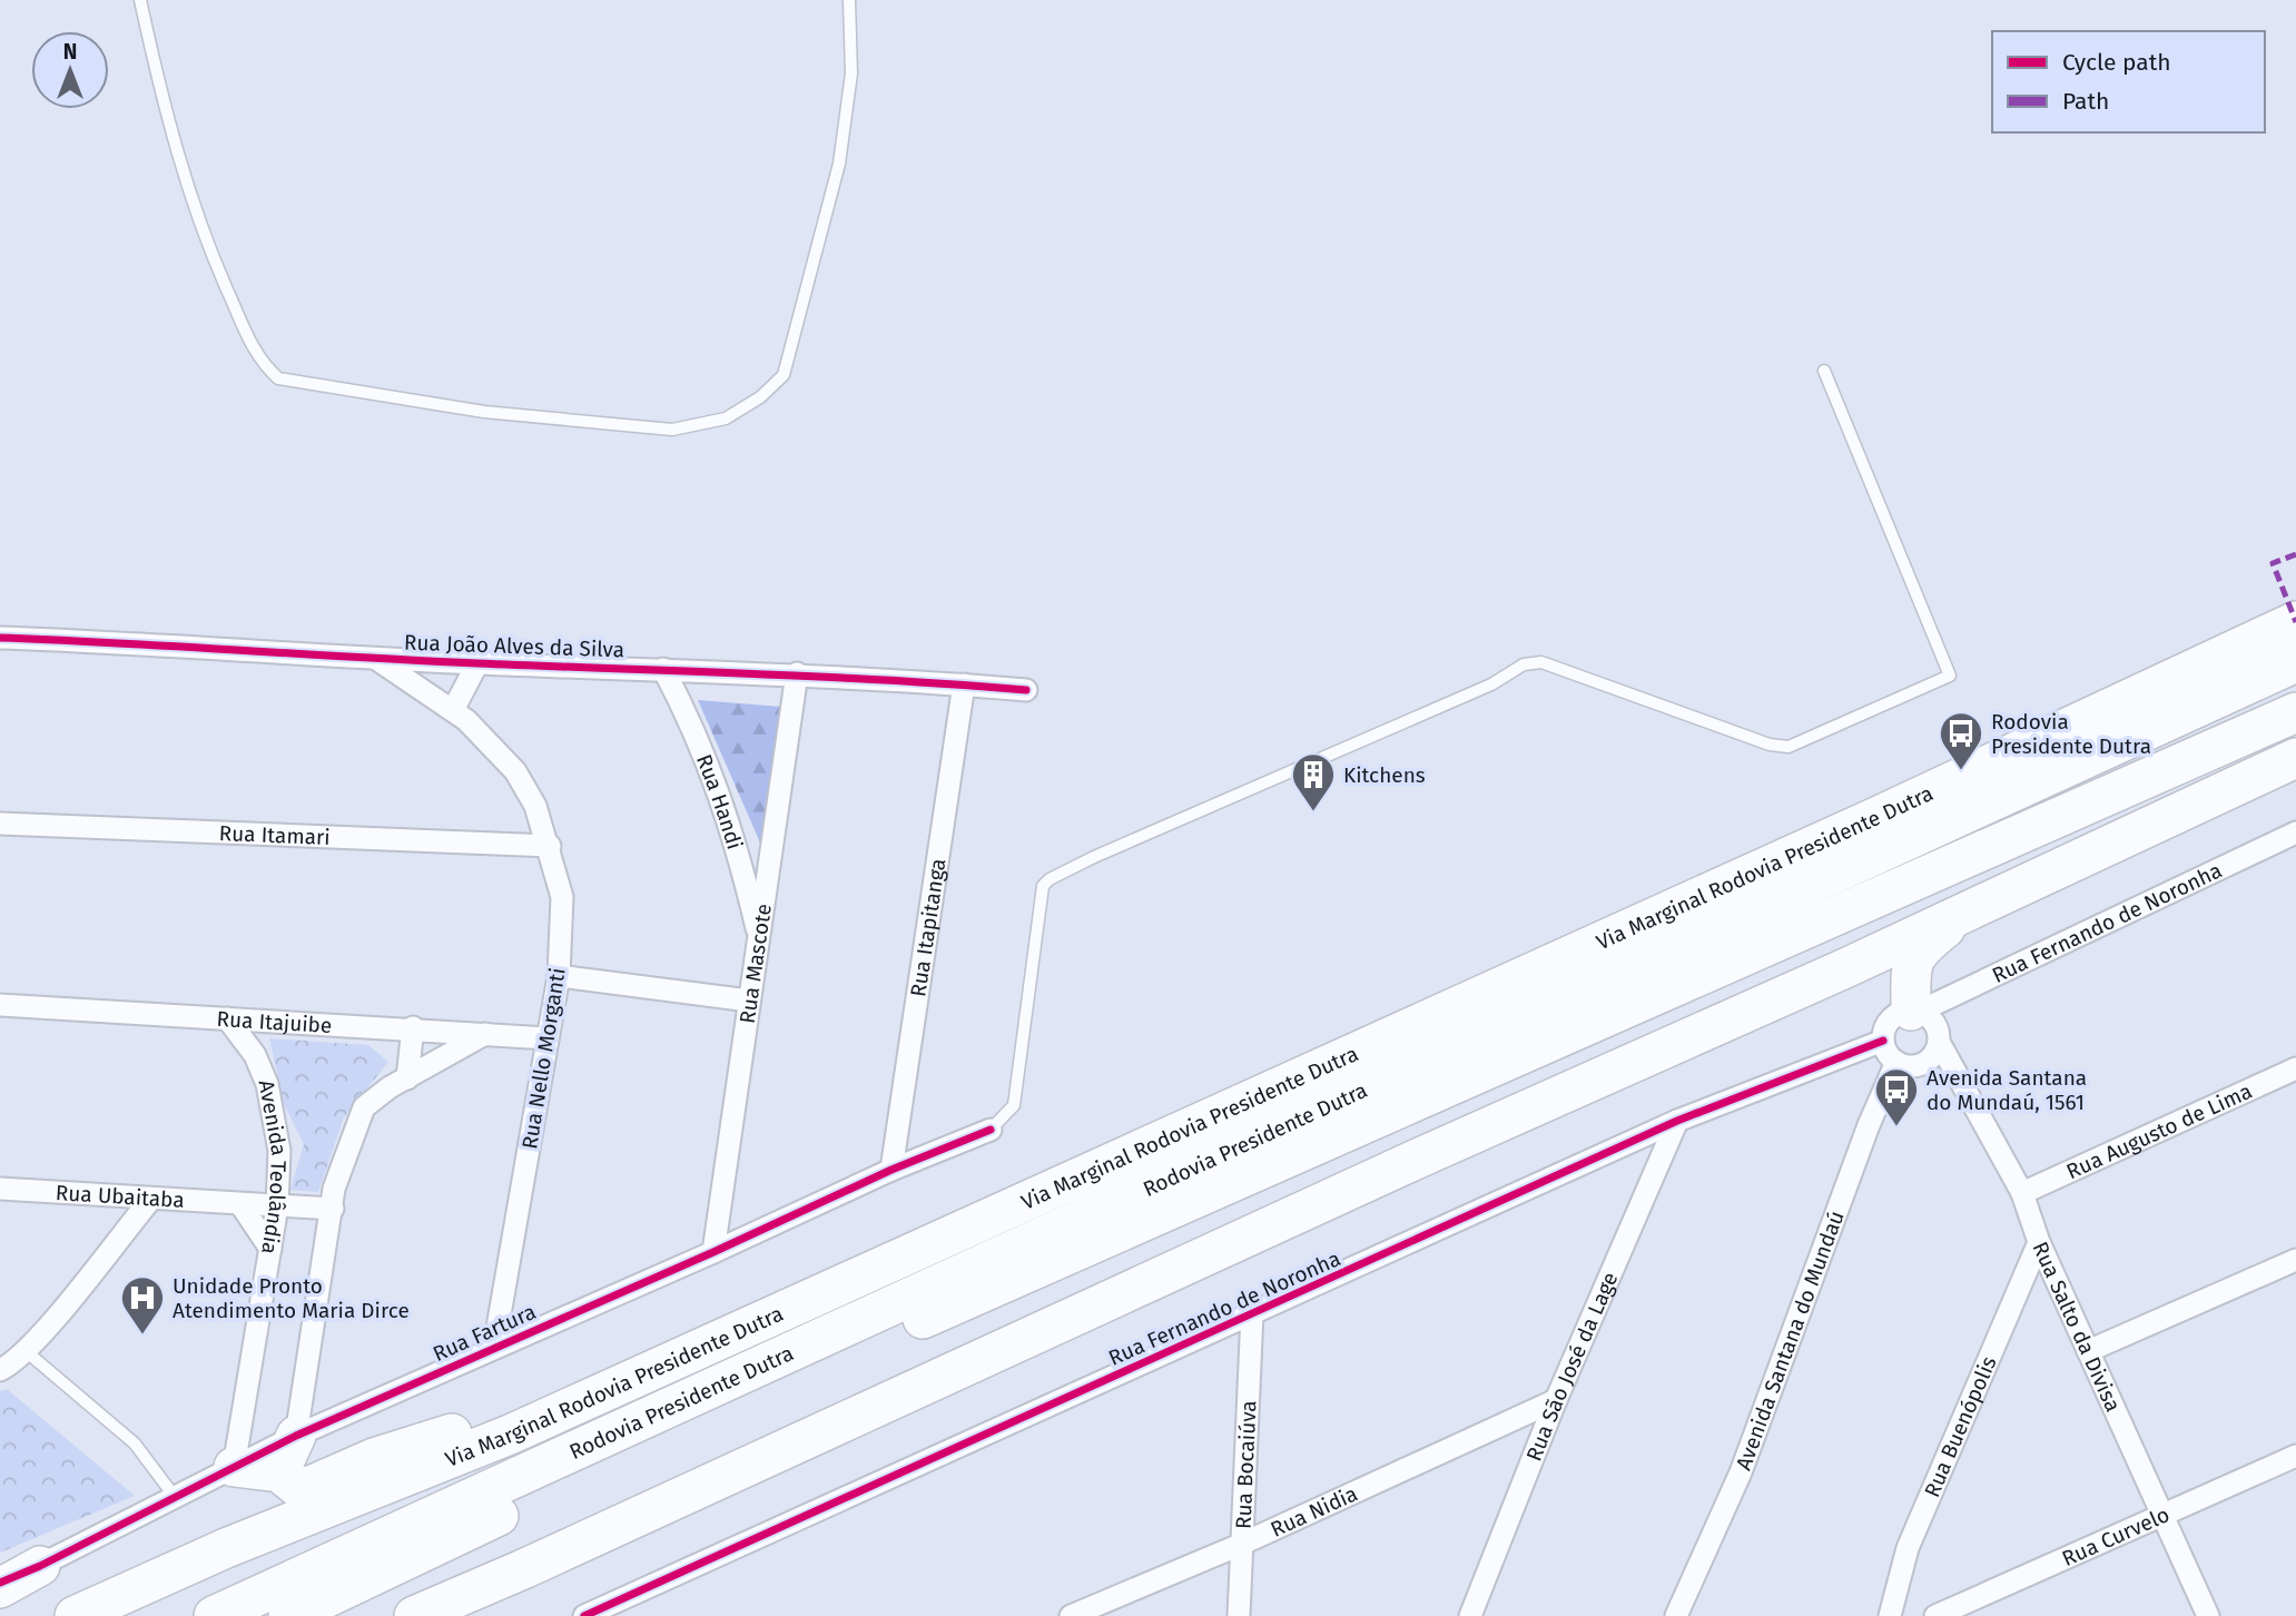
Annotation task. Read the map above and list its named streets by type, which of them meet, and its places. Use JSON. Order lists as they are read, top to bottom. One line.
{"streets":{"highway":["Via Marginal Rodovia Presidente Dutra","Rodovia Presidente Dutra"],"street":["Rua João Alves da Silva","Rua Handi","Rua Itamari","Rua Fernando de Noronha","Rua Itapitanga","Rua Mascote","Rua Itajuibe","Rua Nello Morganti","Rua Augusto de Lima","Avenida Teolândia","Rua Ubaitaba","Rua Salto da Divisa","Rua Fartura","Avenida Santana do Mundaú","Rua São José da Lage","Rua Buenópolis","Rua Bocaiúva","Rua Nidia","Rua Curvelo"]},"crossings":[["Rua João Alves da Silva","Rua Handi"],["Rua João Alves da Silva","Rua Itapitanga"],["Rua João Alves da Silva","Rua Mascote"],["Rua João Alves da Silva","Rua Nello Morganti"],["Rua Handi","Rua Mascote"],["Rua Itamari","Rua Nello Morganti"],["Rua Fernando de Noronha","Rua Salto da Divisa"],["Rua Fernando de Noronha","Avenida Santana do Mundaú"],["Rua Fernando de Noronha","Rua São José da Lage"],["Rua Fernando de Noronha","Rua Bocaiúva"],["Rua Itapitanga","Rua Fartura"],["Rua Mascote","Rua Fartura"],["Rua Itajuibe","Rua Nello Morganti"],["Rua Itajuibe","Avenida Teolândia"],["Rua Nello Morganti","Rua Fartura"],["Rua Augusto de Lima","Rua Salto da Divisa"],["Avenida Teolândia","Rua Ubaitaba"],["Avenida Teolândia","Rua Fartura"],["Rua Salto da Divisa","Avenida Santana do Mundaú"],["Rua Salto da Divisa","Rua Buenópolis"],["Rua Salto da Divisa","Rua Curvelo"],["Rua São José da Lage","Rua Nidia"],["Rua Bocaiúva","Rua Nidia"]],"places":{"bus stop":["Rodovia Presidente Dutra","Avenida Santana do Mundaú, 1561"],"building":["Kitchens"],"hospital":["Unidade Pronto Atendimento Maria Dirce"]},"legend":["Cycle path","Path"],"north":"top"}
